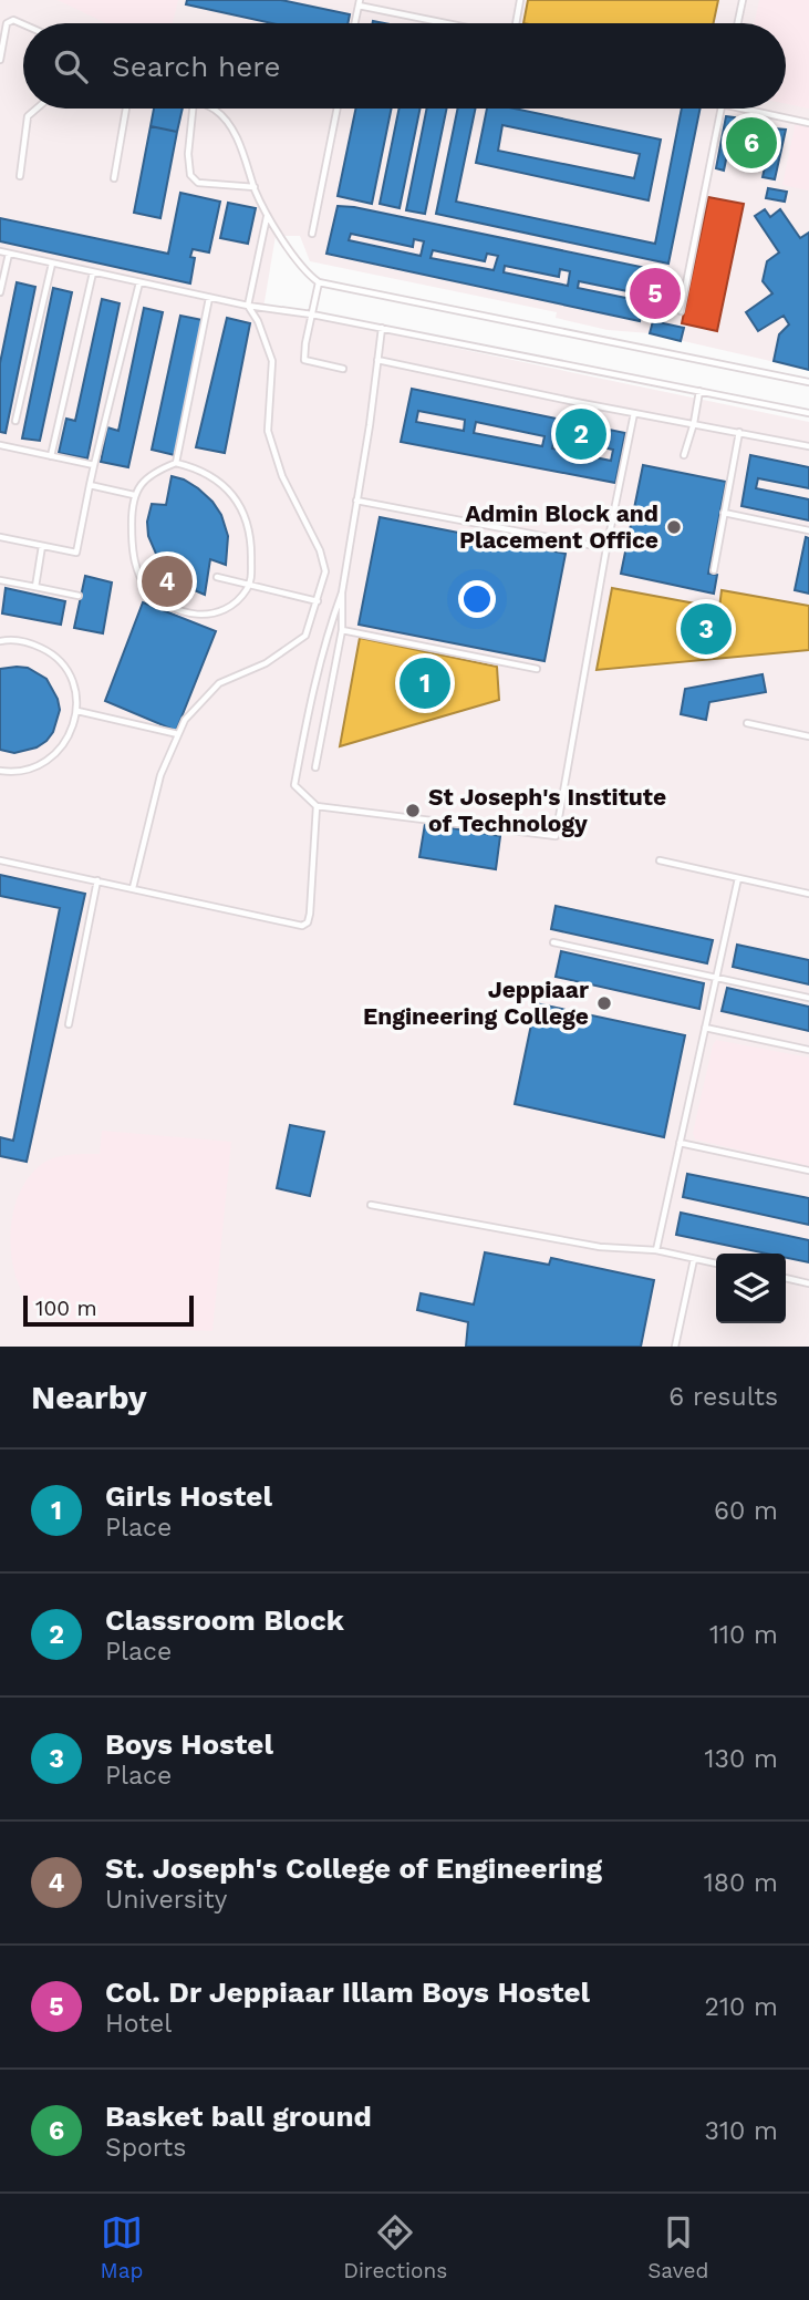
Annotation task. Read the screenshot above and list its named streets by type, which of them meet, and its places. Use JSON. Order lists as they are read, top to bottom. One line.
{"places":["Admin Block and Placement Office","St Joseph's Institute of Technology","Jeppiaar Engineering College"],"scale_bar":"100 m","page":{"search":"Search here","pins":["6","5","2","4","3","1"],"scale":"100 m","heading":["Nearby","6 results"],"list":[{"mark":"1","name":"Girls Hostel","note":"Place","value":"60 m"},{"mark":"2","name":"Classroom Block","note":"Place","value":"110 m"},{"mark":"3","name":"Boys Hostel","note":"Place","value":"130 m"},{"mark":"4","name":"St. Joseph's College of Engineering","note":"University","value":"180 m"},{"mark":"5","name":"Col. Dr Jeppiaar Illam Boys Hostel","note":"Hotel","value":"210 m"},{"mark":"6","name":"Basket ball ground","note":"Sports","value":"310 m"}],"nav":["Map","Directions","Saved"]}}
